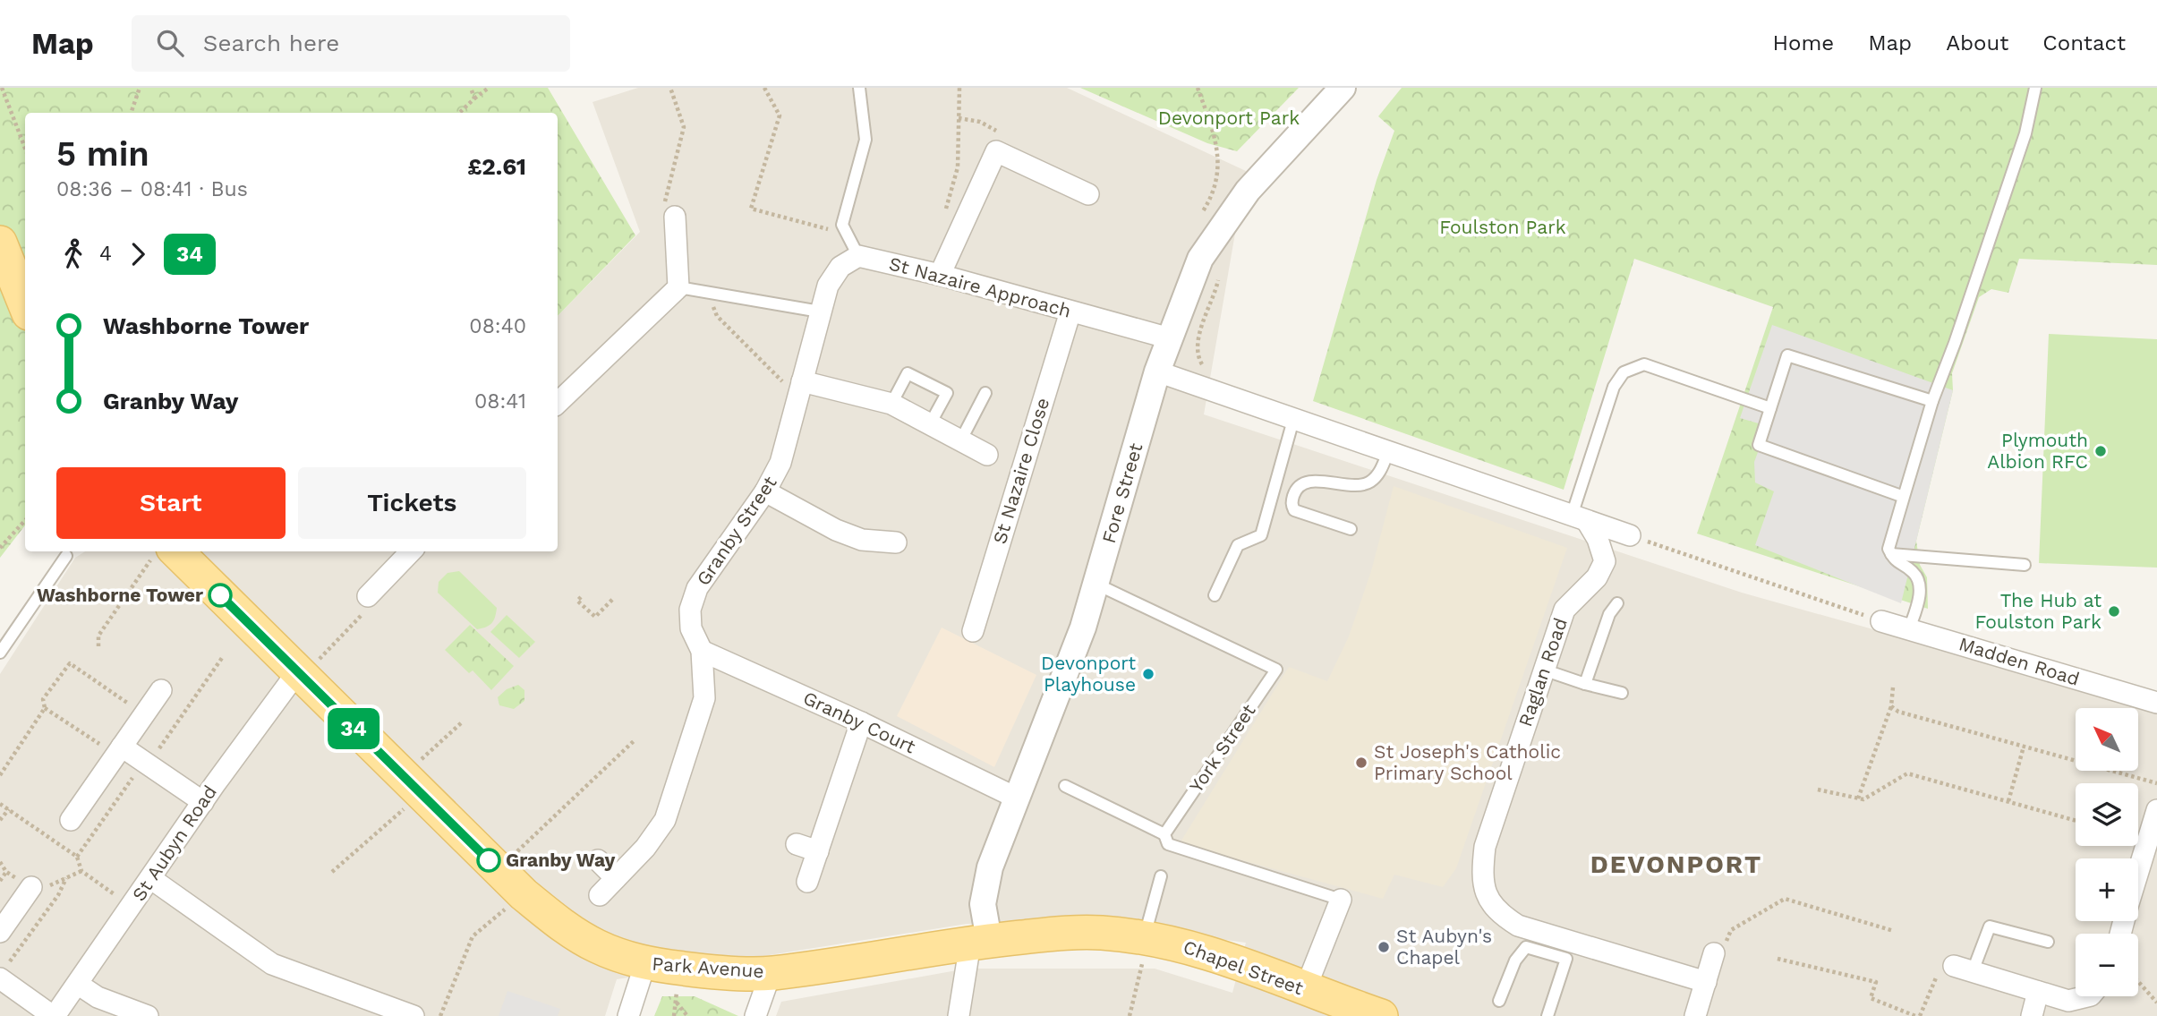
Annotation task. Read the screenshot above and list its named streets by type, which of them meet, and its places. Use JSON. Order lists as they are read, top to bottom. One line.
{"streets":{"main road":["Park Avenue","Chapel Street"],"street":["St Nazaire Approach","St Nazaire Close","Fore Street","Granby Street","Madden Road","Raglan Road","Granby Court","St Aubyn Road"],"lane":["York Street"]},"crossings":[["St Nazaire Approach","St Nazaire Close"],["St Nazaire Approach","Fore Street"],["Fore Street","Granby Court"],["Fore Street","York Street"],["Fore Street","Park Avenue"],["Fore Street","Chapel Street"],["Granby Street","Granby Court"],["St Aubyn Road","Park Avenue"],["Park Avenue","Chapel Street"]],"districts":["DEVONPORT"],"parks":["Devonport Park","Foulston Park"],"places":["Plymouth Albion RFC","Washborne Tower","The Hub at Foulston Park","Devonport Playhouse","St Joseph's Catholic Primary School","Granby Way","St Aubyn's Chapel"],"lines":["bus line 34"],"north":"top left","page":{"header":"Map","search":"Search here","nav":["Home","Map","About","Contact"],"on_map":"34","heading":["5 min","08:36 – 08:41 · Bus","£2.61"],"legs":["4","34"],"list":[{"name":"Washborne Tower","value":"08:40"},{"name":"Granby Way","value":"08:41"}],"buttons":["Start","Tickets"],"map_buttons":["+","−"]}}
